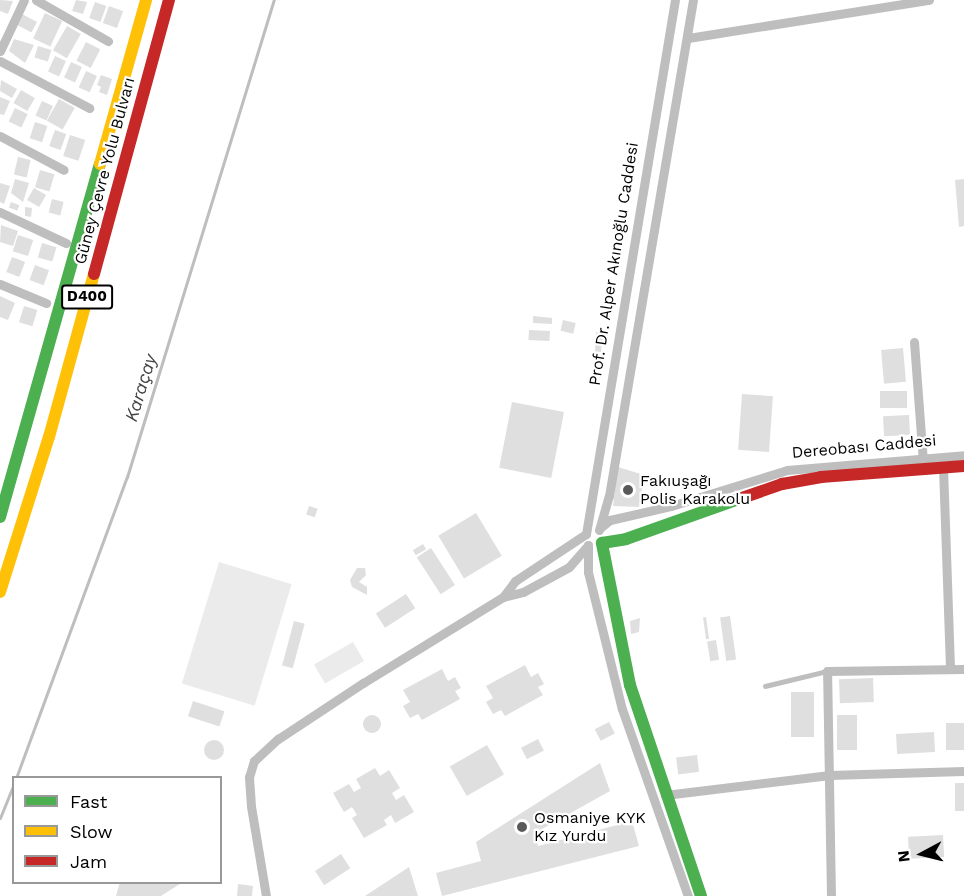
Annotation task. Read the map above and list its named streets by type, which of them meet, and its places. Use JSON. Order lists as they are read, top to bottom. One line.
{"streets":{"main road":["Güney Çevre Yolu Bulvarı","D400","Dereobası Caddesi"],"street":["Prof. Dr. Alper Akınoğlu Caddesi"]},"crossings":[["Prof. Dr. Alper Akınoğlu Caddesi","Dereobası Caddesi"]],"water":["Karaçay"],"places":["Fakıuşağı Polis Karakolu","Osmaniye KYK Kız Yurdu"],"legend":["Fast","Slow","Jam"],"north":"left"}
